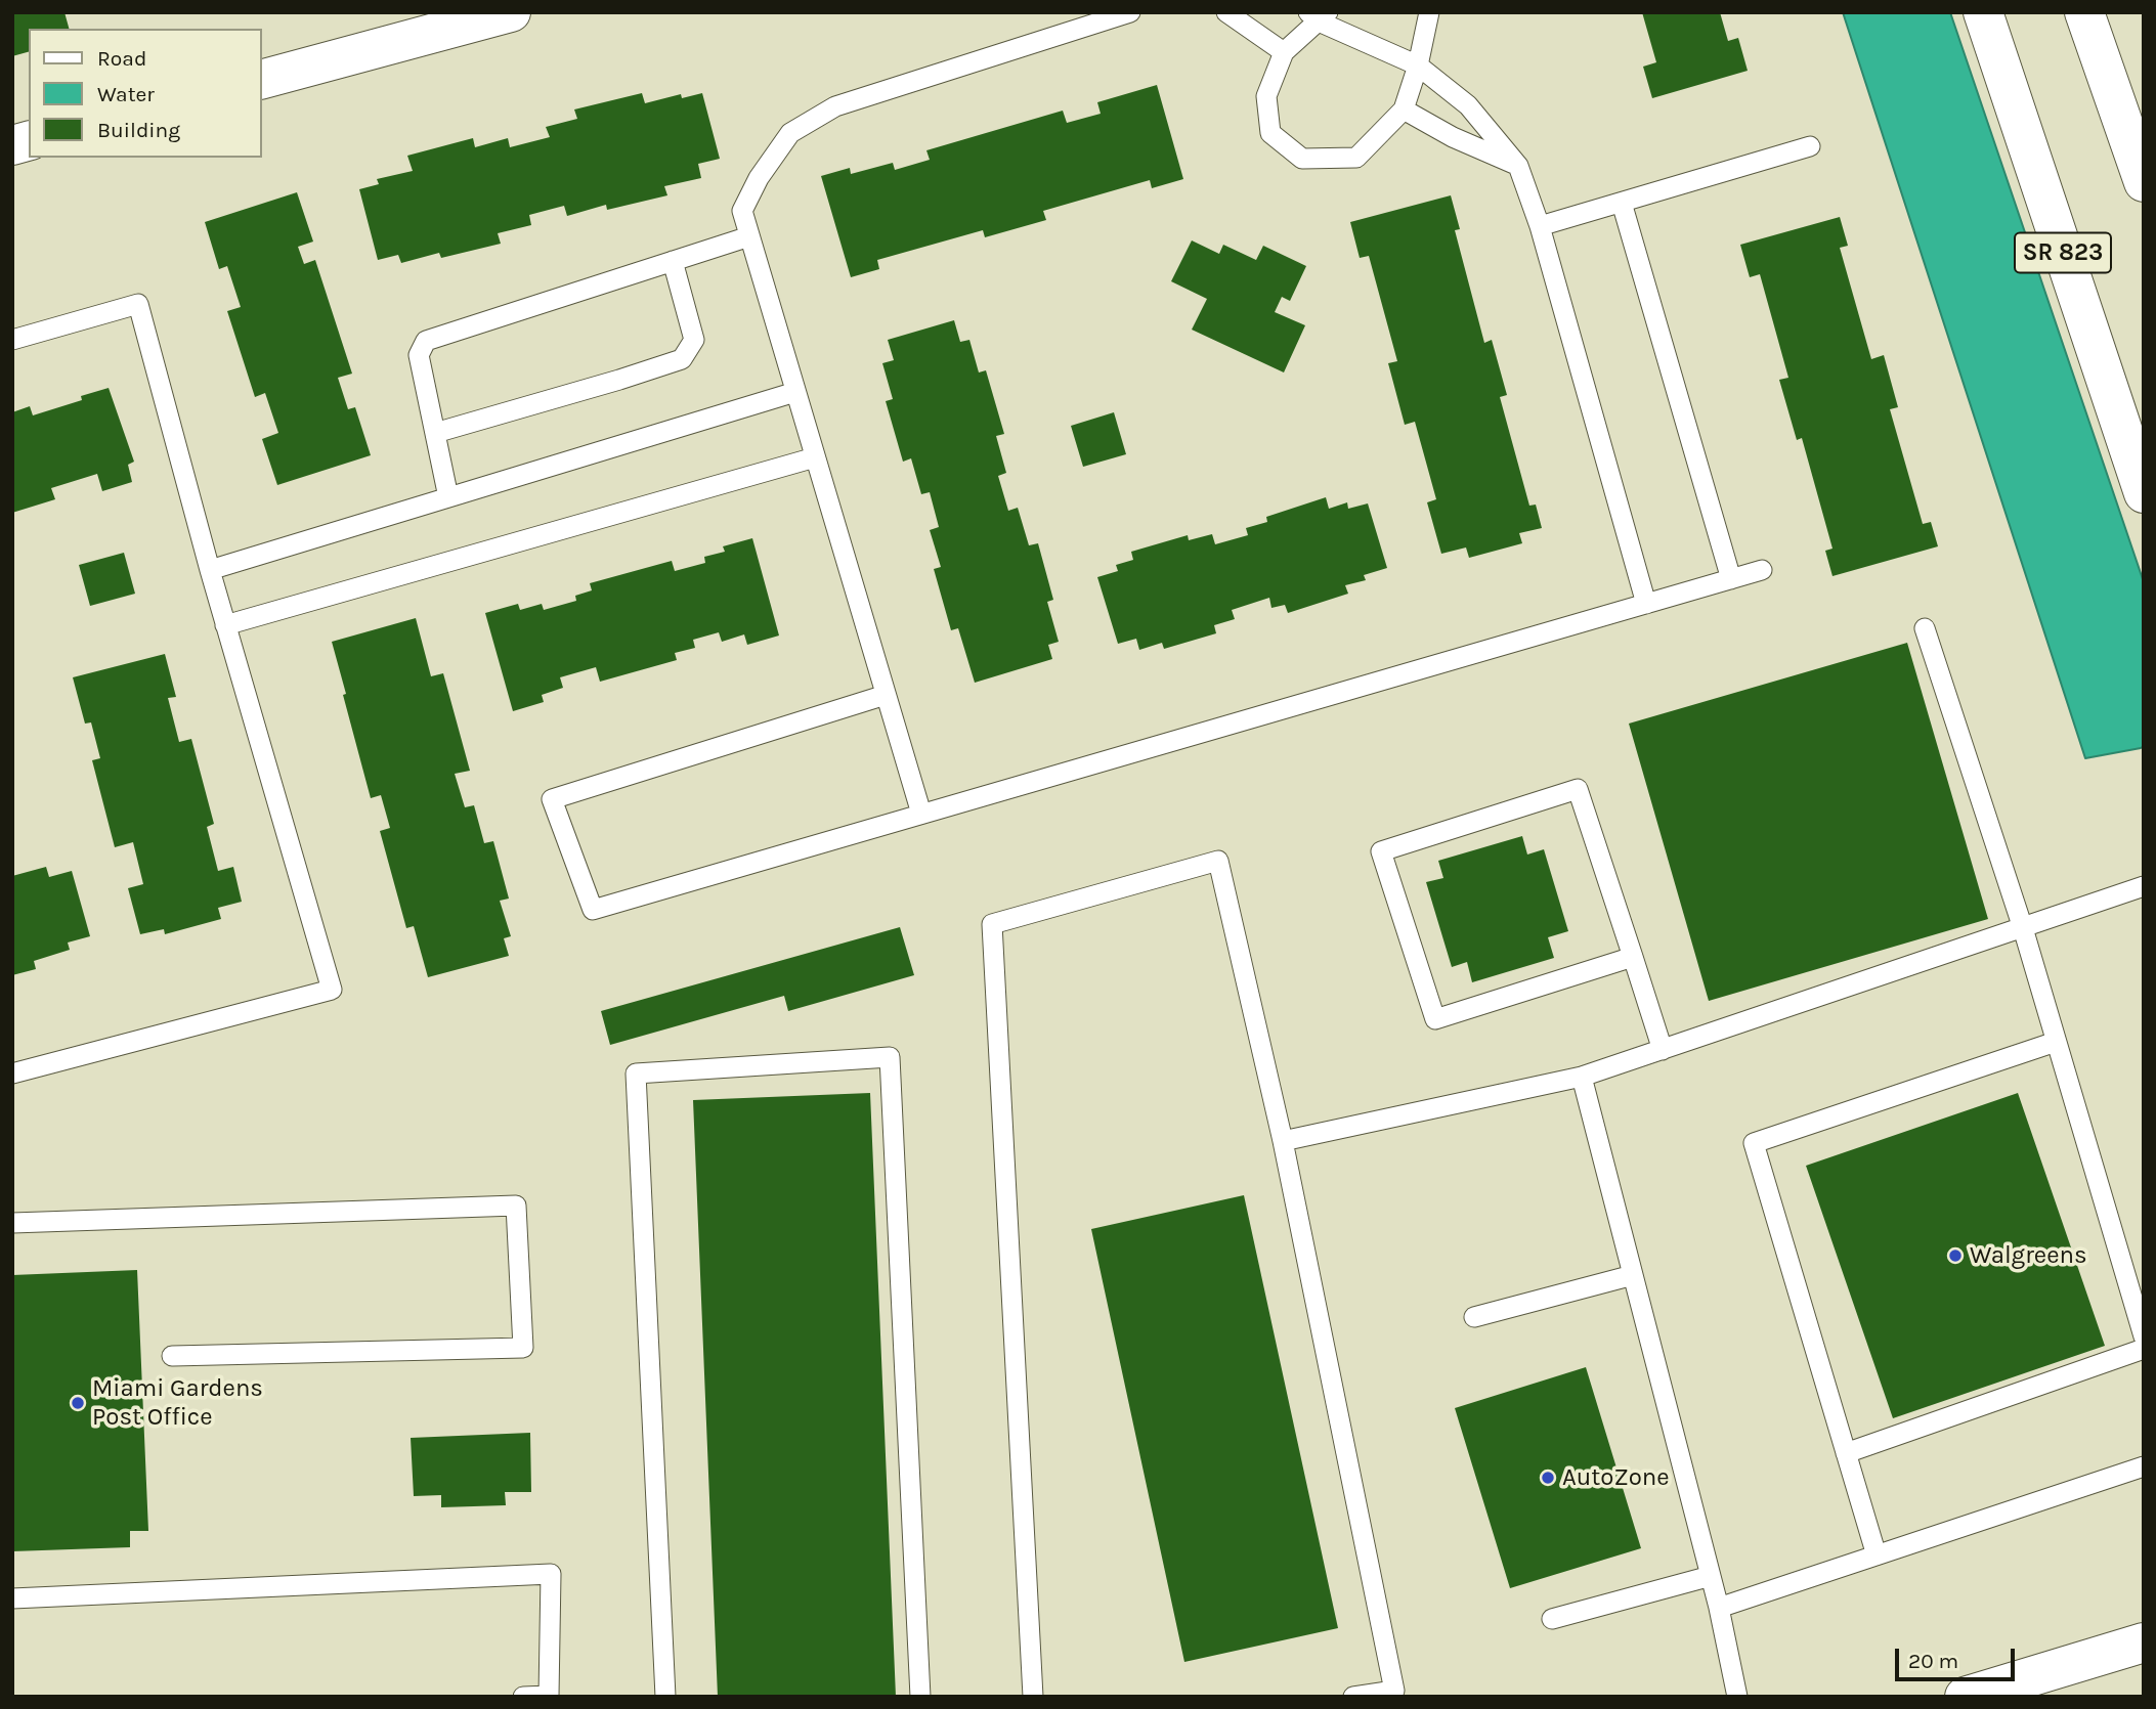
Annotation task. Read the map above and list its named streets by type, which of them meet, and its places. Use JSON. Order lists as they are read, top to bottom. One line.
{"streets":{"main road":["SR 823"]},"places":["Walgreens","Miami Gardens Post Office","AutoZone"],"legend":["Road","Water","Building"],"scale_bar":"20 m"}
